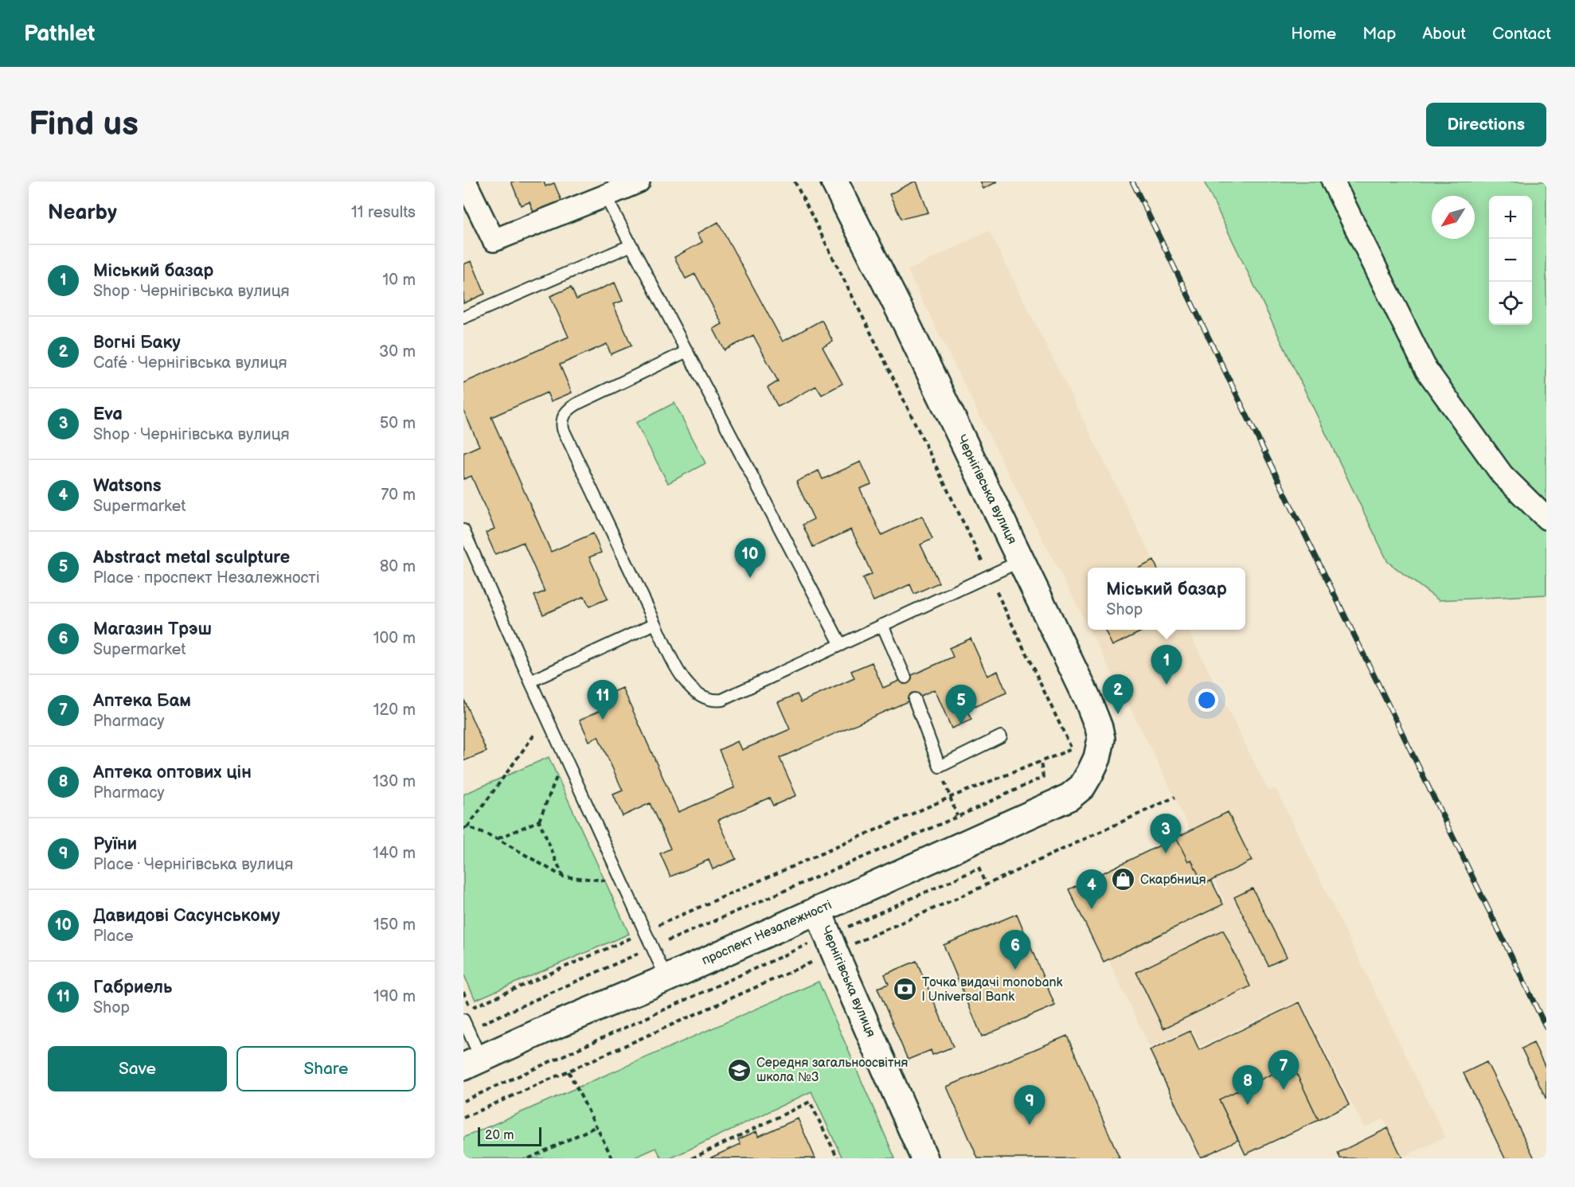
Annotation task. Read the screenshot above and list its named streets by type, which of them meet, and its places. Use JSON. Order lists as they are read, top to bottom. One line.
{"streets":{"street":["Чернігівська вулиця","проспект Незалежності"]},"crossings":[["Чернігівська вулиця","проспект Незалежності"]],"places":{"shop":["Скарбниця"],"bank":["Точка видачі monobank | Universal Bank"],"school or university":["Середня загальноосвітня школа №3"]},"scale_bar":"20 m","north":"bottom left","page":{"header":"Pathlet","nav":["Home","Map","About","Contact"],"buttons":["Directions",["Save","Share"]],"title":"Find us","heading":["Nearby","11 results"],"map_buttons":["+","−"],"list":[{"mark":"1","name":"Міський базар","note":"Shop · Чернігівська вулиця","value":"10 m"},{"mark":"2","name":"Вогні Баку","note":"Café · Чернігівська вулиця","value":"30 m"},{"mark":"3","name":"Eva","note":"Shop · Чернігівська вулиця","value":"50 m"},{"mark":"4","name":"Watsons","note":"Supermarket","value":"70 m"},{"mark":"5","name":"Abstract metal sculpture","note":"Place · проспект Незалежності","value":"80 m"},{"mark":"6","name":"Магазин Трэш","note":"Supermarket","value":"100 m"},{"mark":"7","name":"Аптека Бам","note":"Pharmacy","value":"120 m"},{"mark":"8","name":"Аптека оптових цін","note":"Pharmacy","value":"130 m"},{"mark":"9","name":"Руїни","note":"Place · Чернігівська вулиця","value":"140 m"},{"mark":"10","name":"Давидові Сасунському","note":"Place","value":"150 m"},{"mark":"11","name":"Габриель","note":"Shop","value":"190 m"}],"pins":["10","1","2","11","5","3","4","6","7","8","9"],"popup":["Міський базар","Shop"],"scale":"20 m"}}
